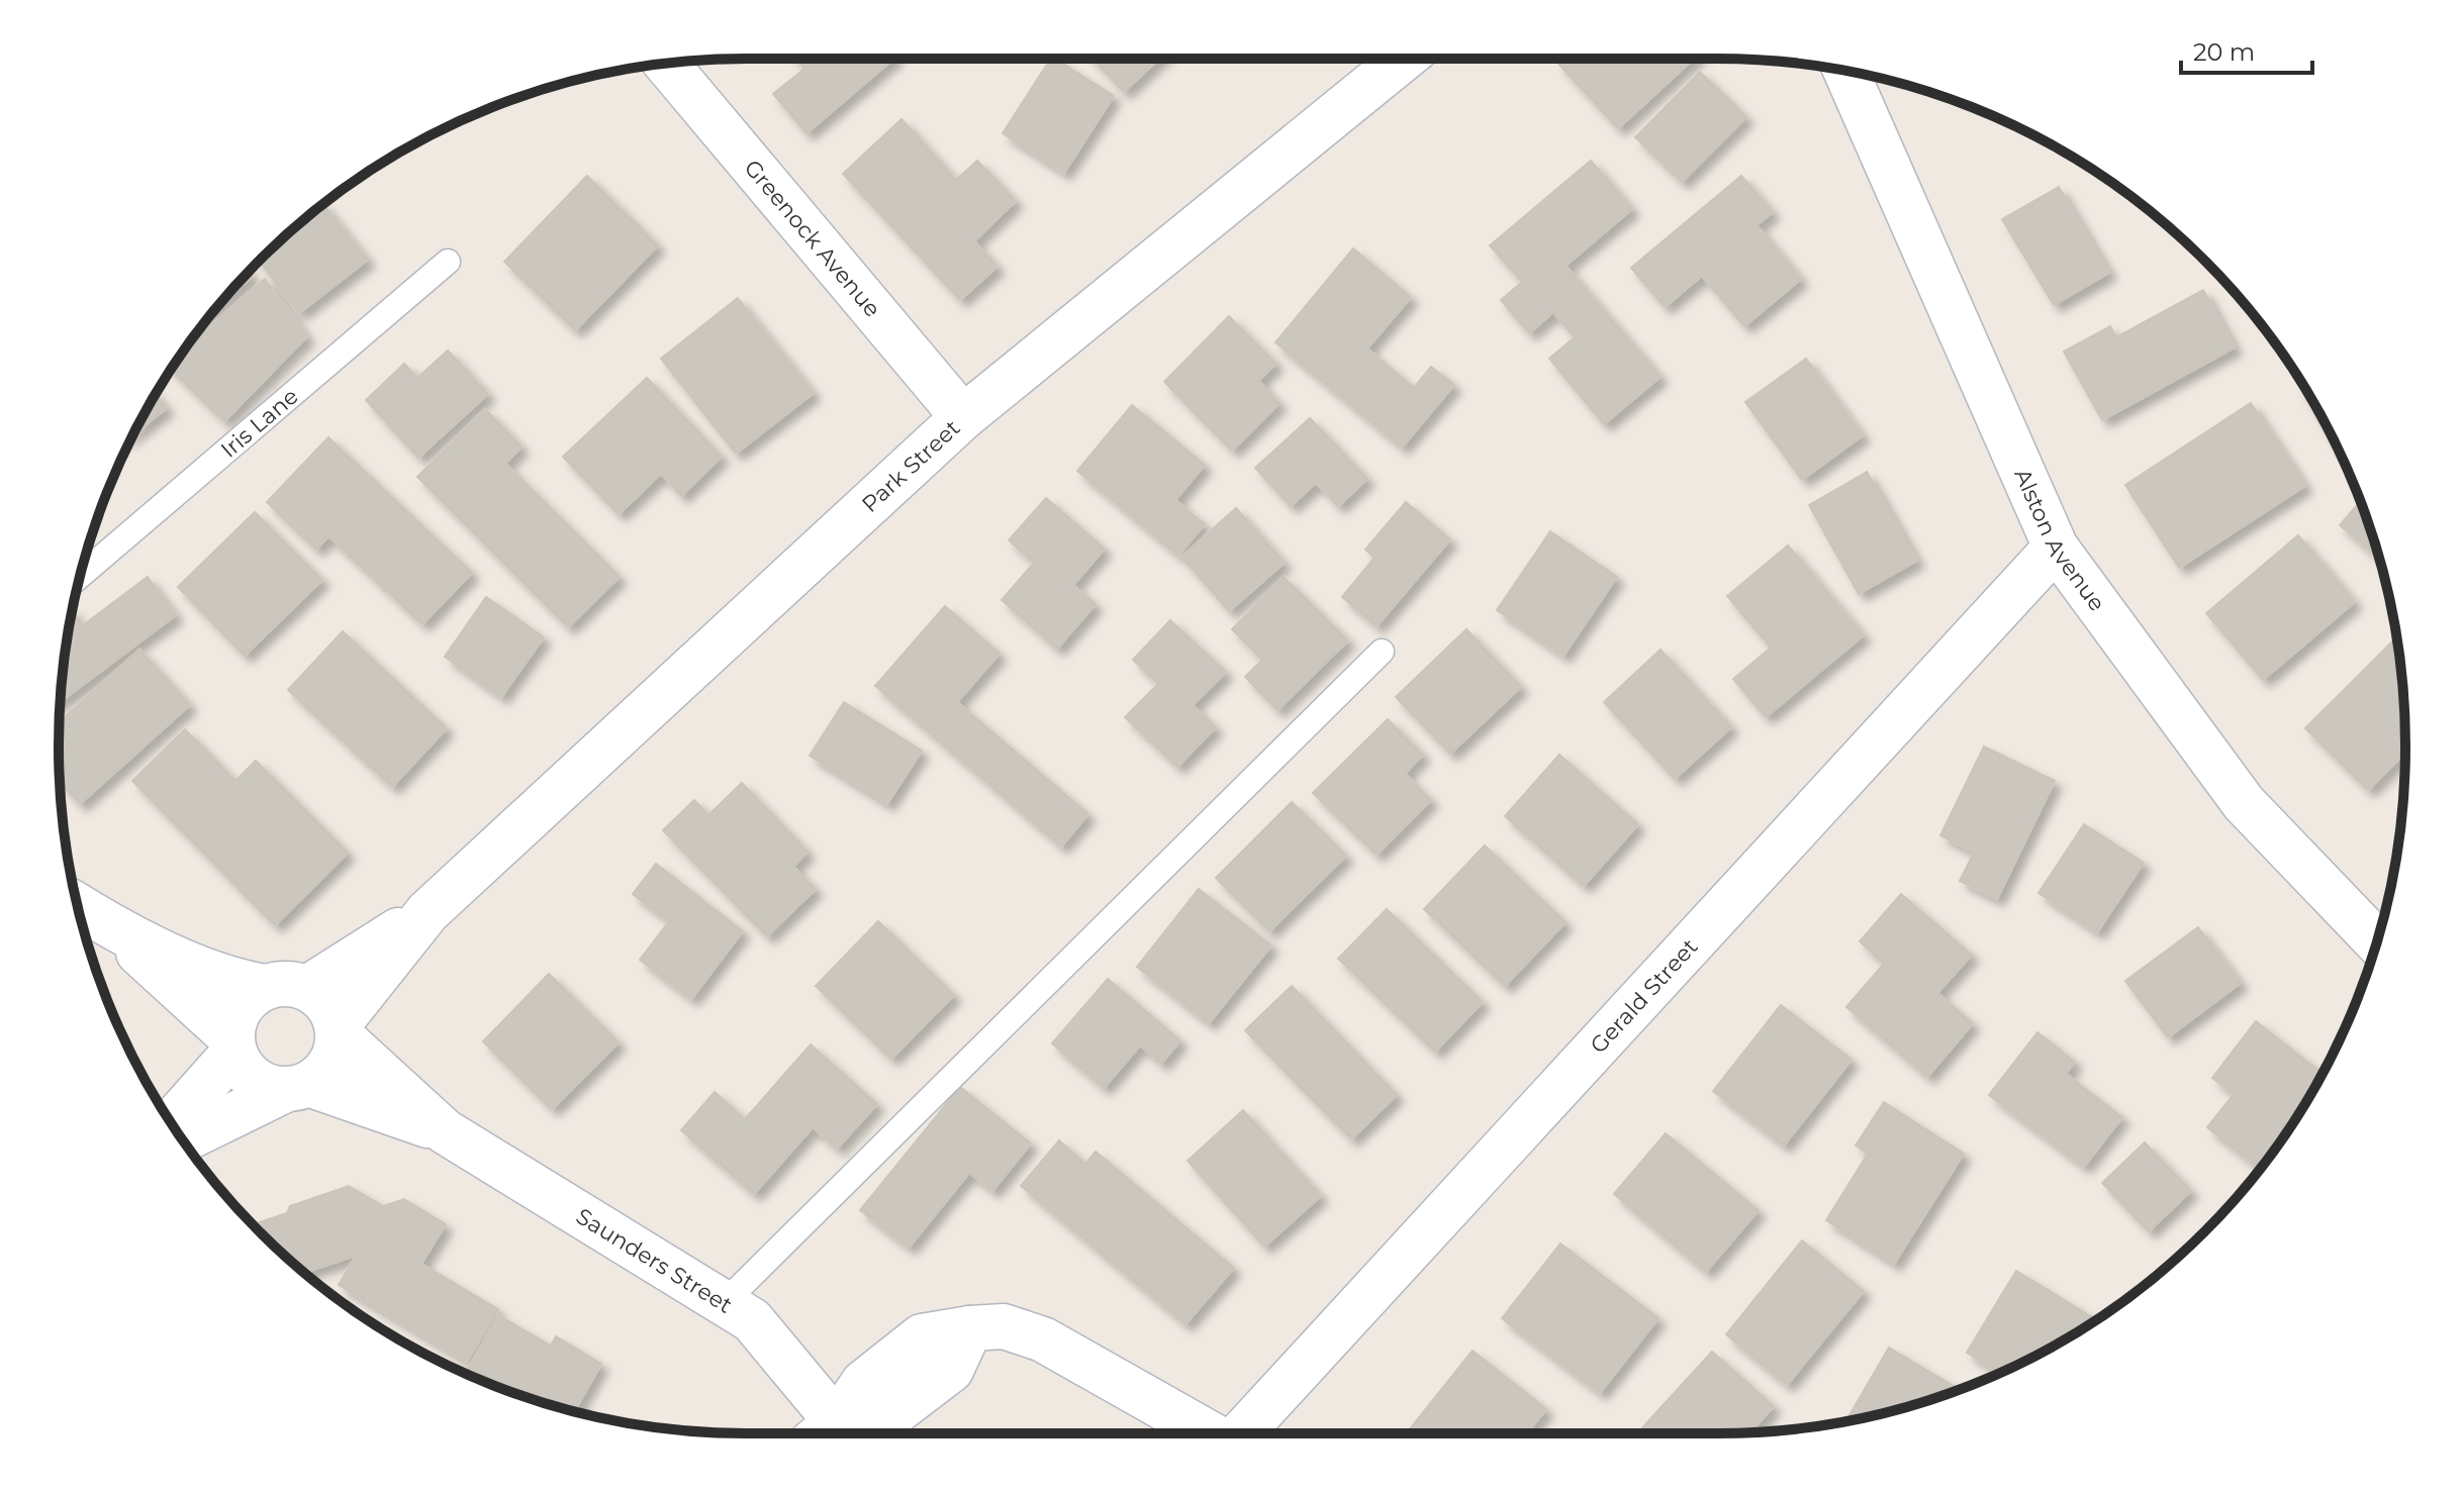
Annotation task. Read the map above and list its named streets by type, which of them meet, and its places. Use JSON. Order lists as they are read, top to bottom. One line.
{"streets":{"street":["Greenock Avenue","Park Street","Alston Avenue","Gerald Street","Saunders Street"],"lane":["Iris Lane"]},"crossings":[["Greenock Avenue","Park Street"],["Park Street","Saunders Street"],["Alston Avenue","Gerald Street"]],"scale_bar":"20 m"}
